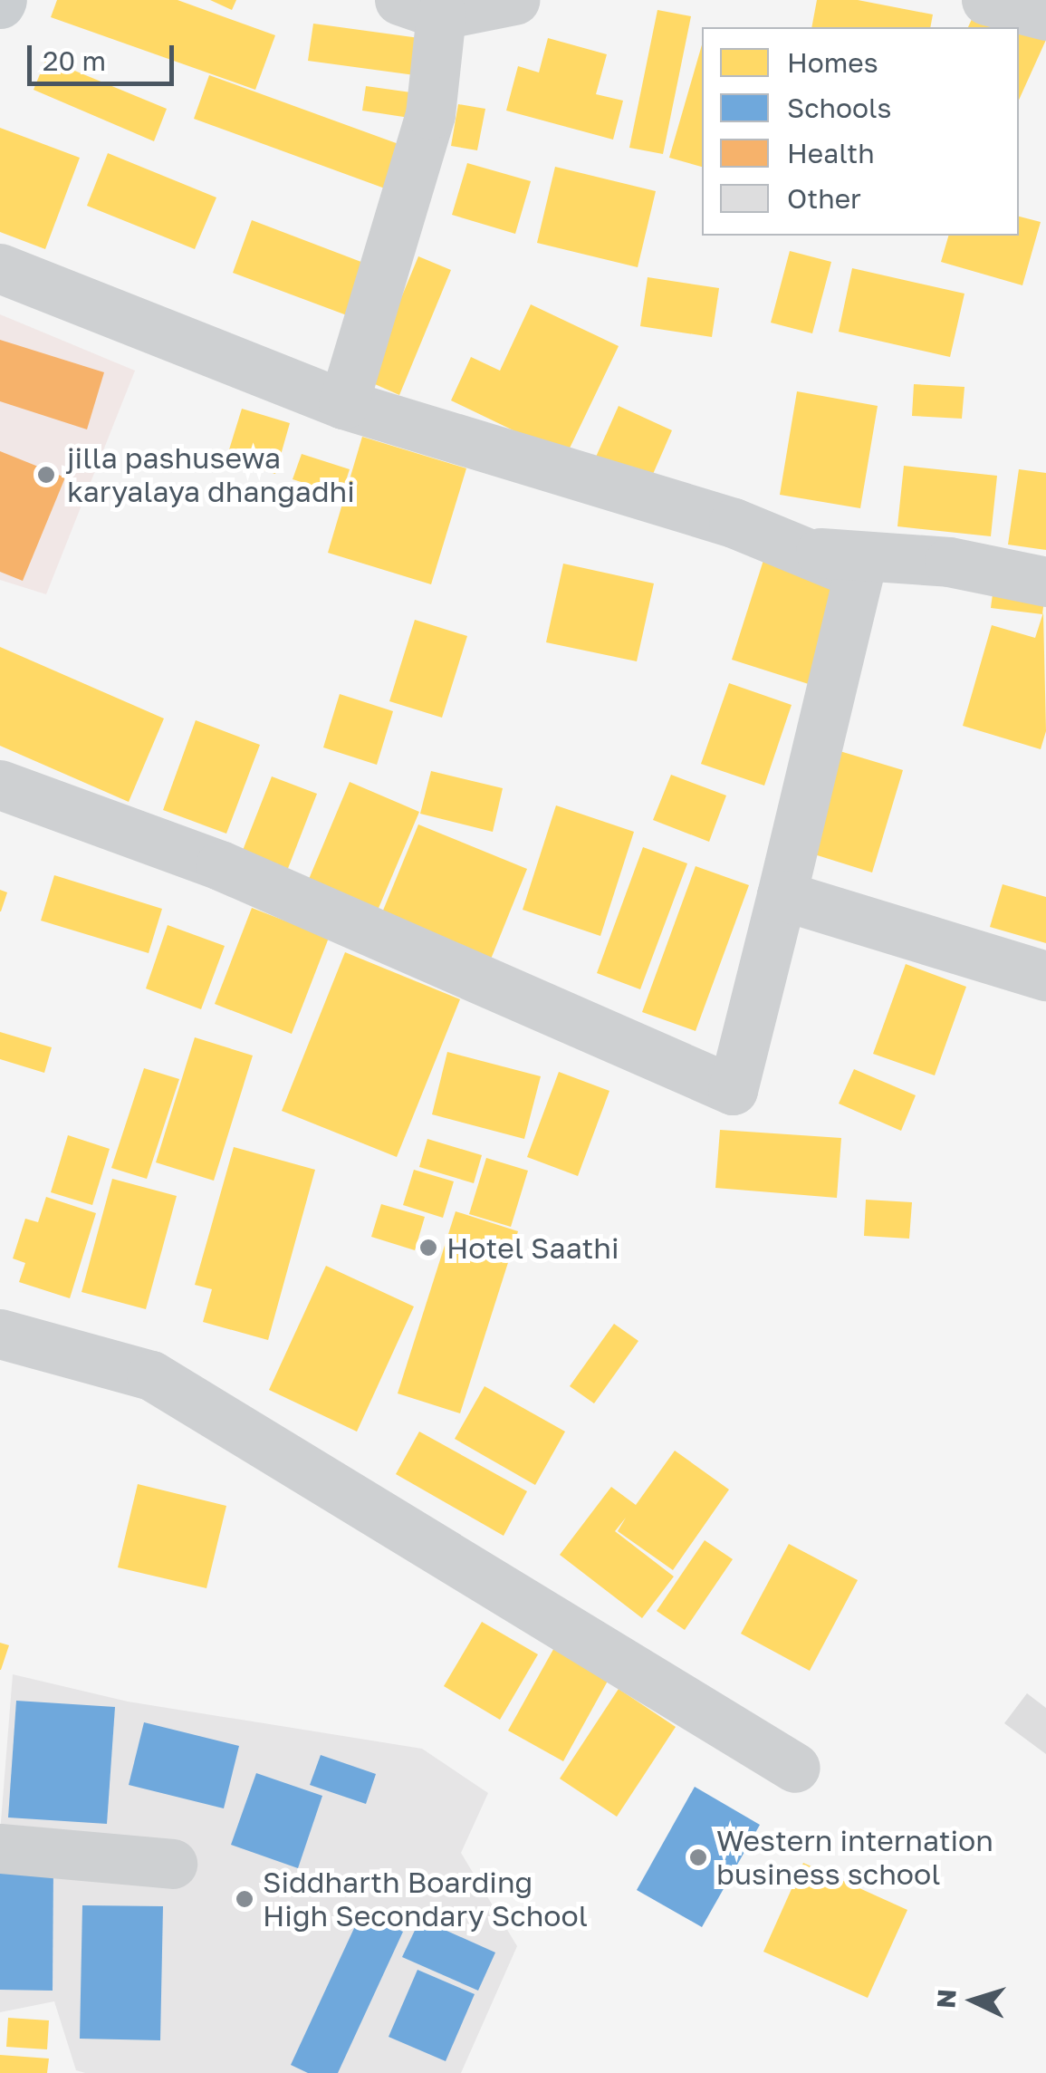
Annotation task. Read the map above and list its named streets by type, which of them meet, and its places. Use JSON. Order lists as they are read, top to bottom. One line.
{"places":["jilla pashusewa karyalaya dhangadhi","Hotel Saathi","Western internation business school","Siddharth Boarding High Secondary School"],"legend":["Homes","Schools","Health","Other"],"scale_bar":"20 m","north":"left"}
